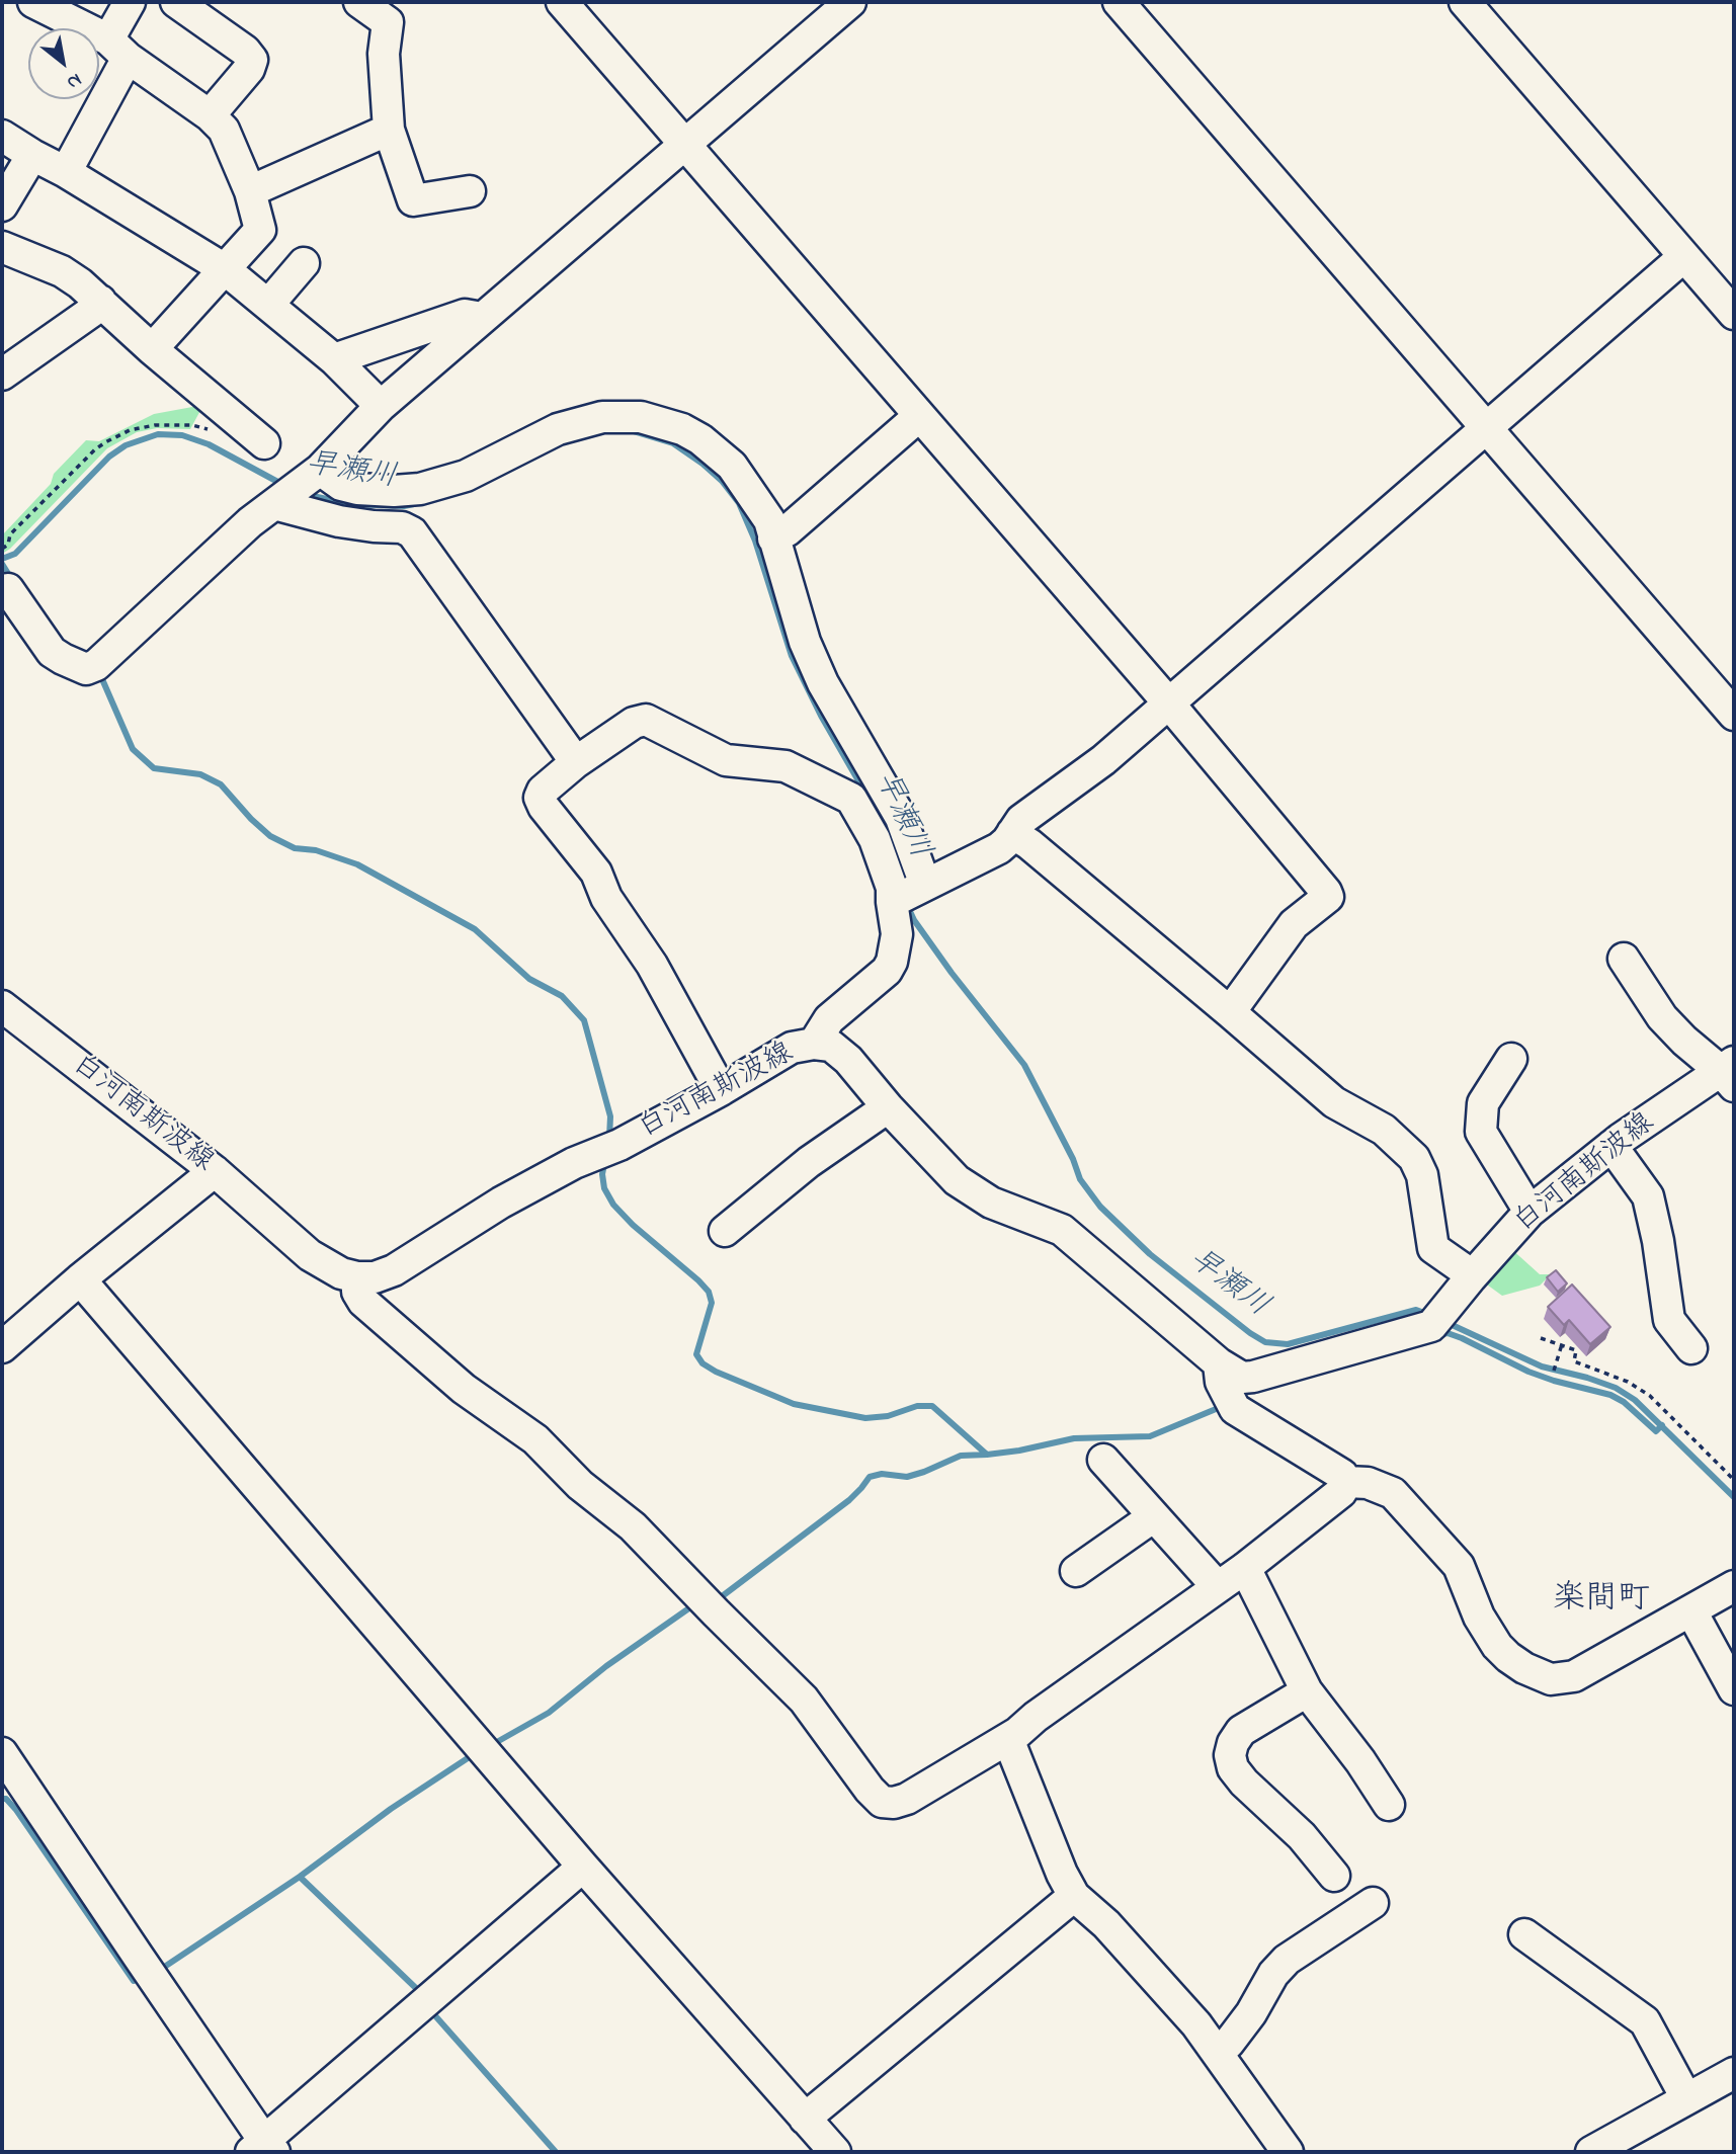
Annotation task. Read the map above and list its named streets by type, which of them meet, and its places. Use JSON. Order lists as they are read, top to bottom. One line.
{"streets":{"street":["白河南斯波線"]},"districts":["楽間町"],"water":["早瀬川"],"north":"bottom right"}
